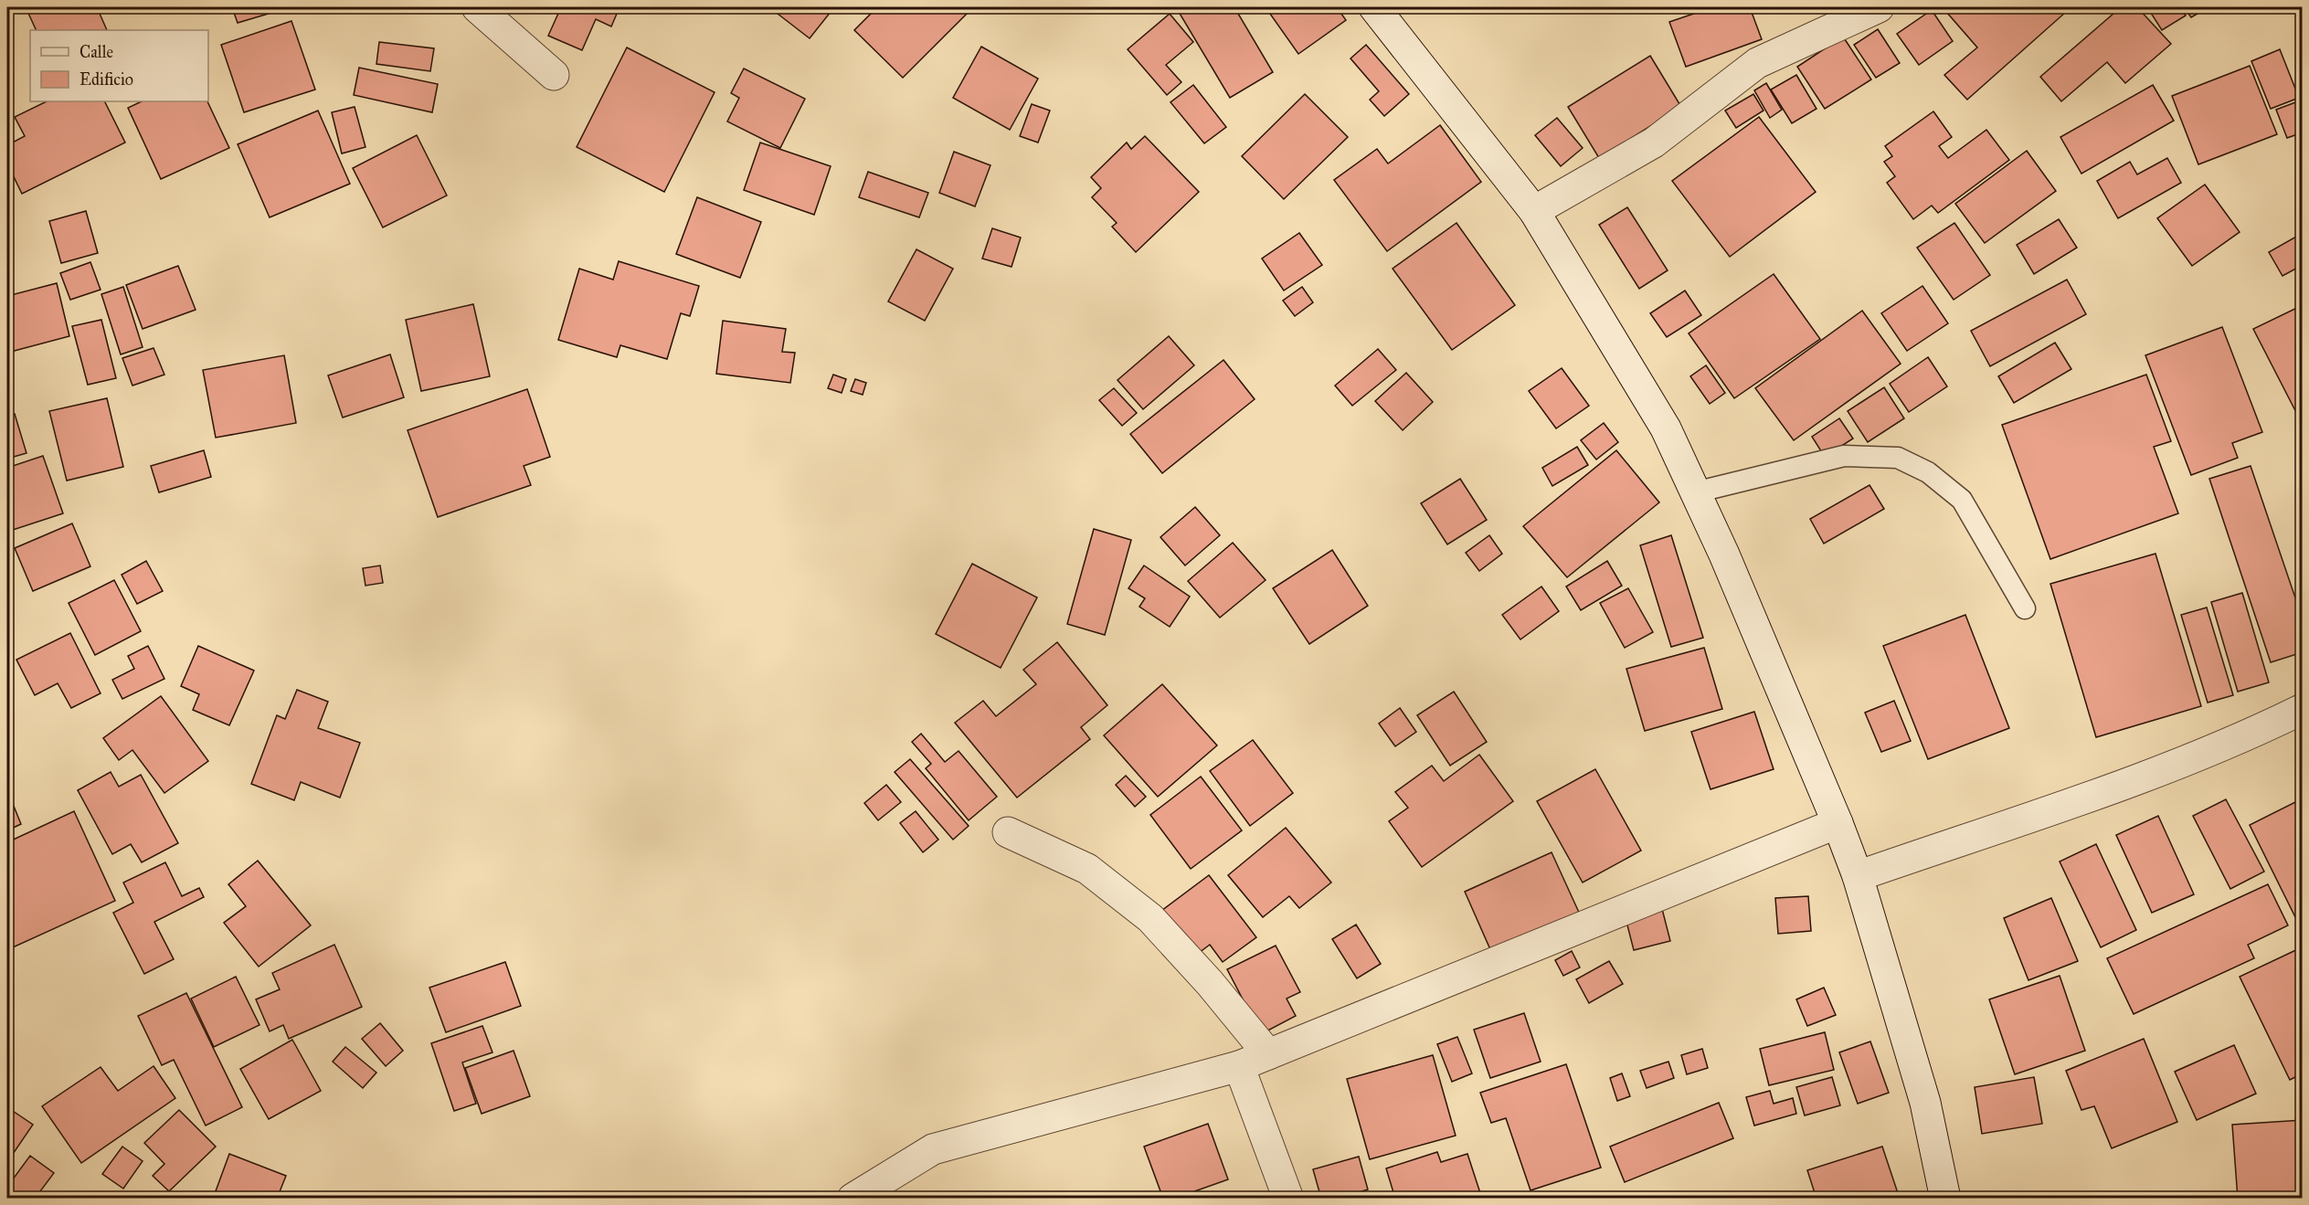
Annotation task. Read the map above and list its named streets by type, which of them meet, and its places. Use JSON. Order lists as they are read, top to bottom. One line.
{"legend":["Calle","Edificio"]}
